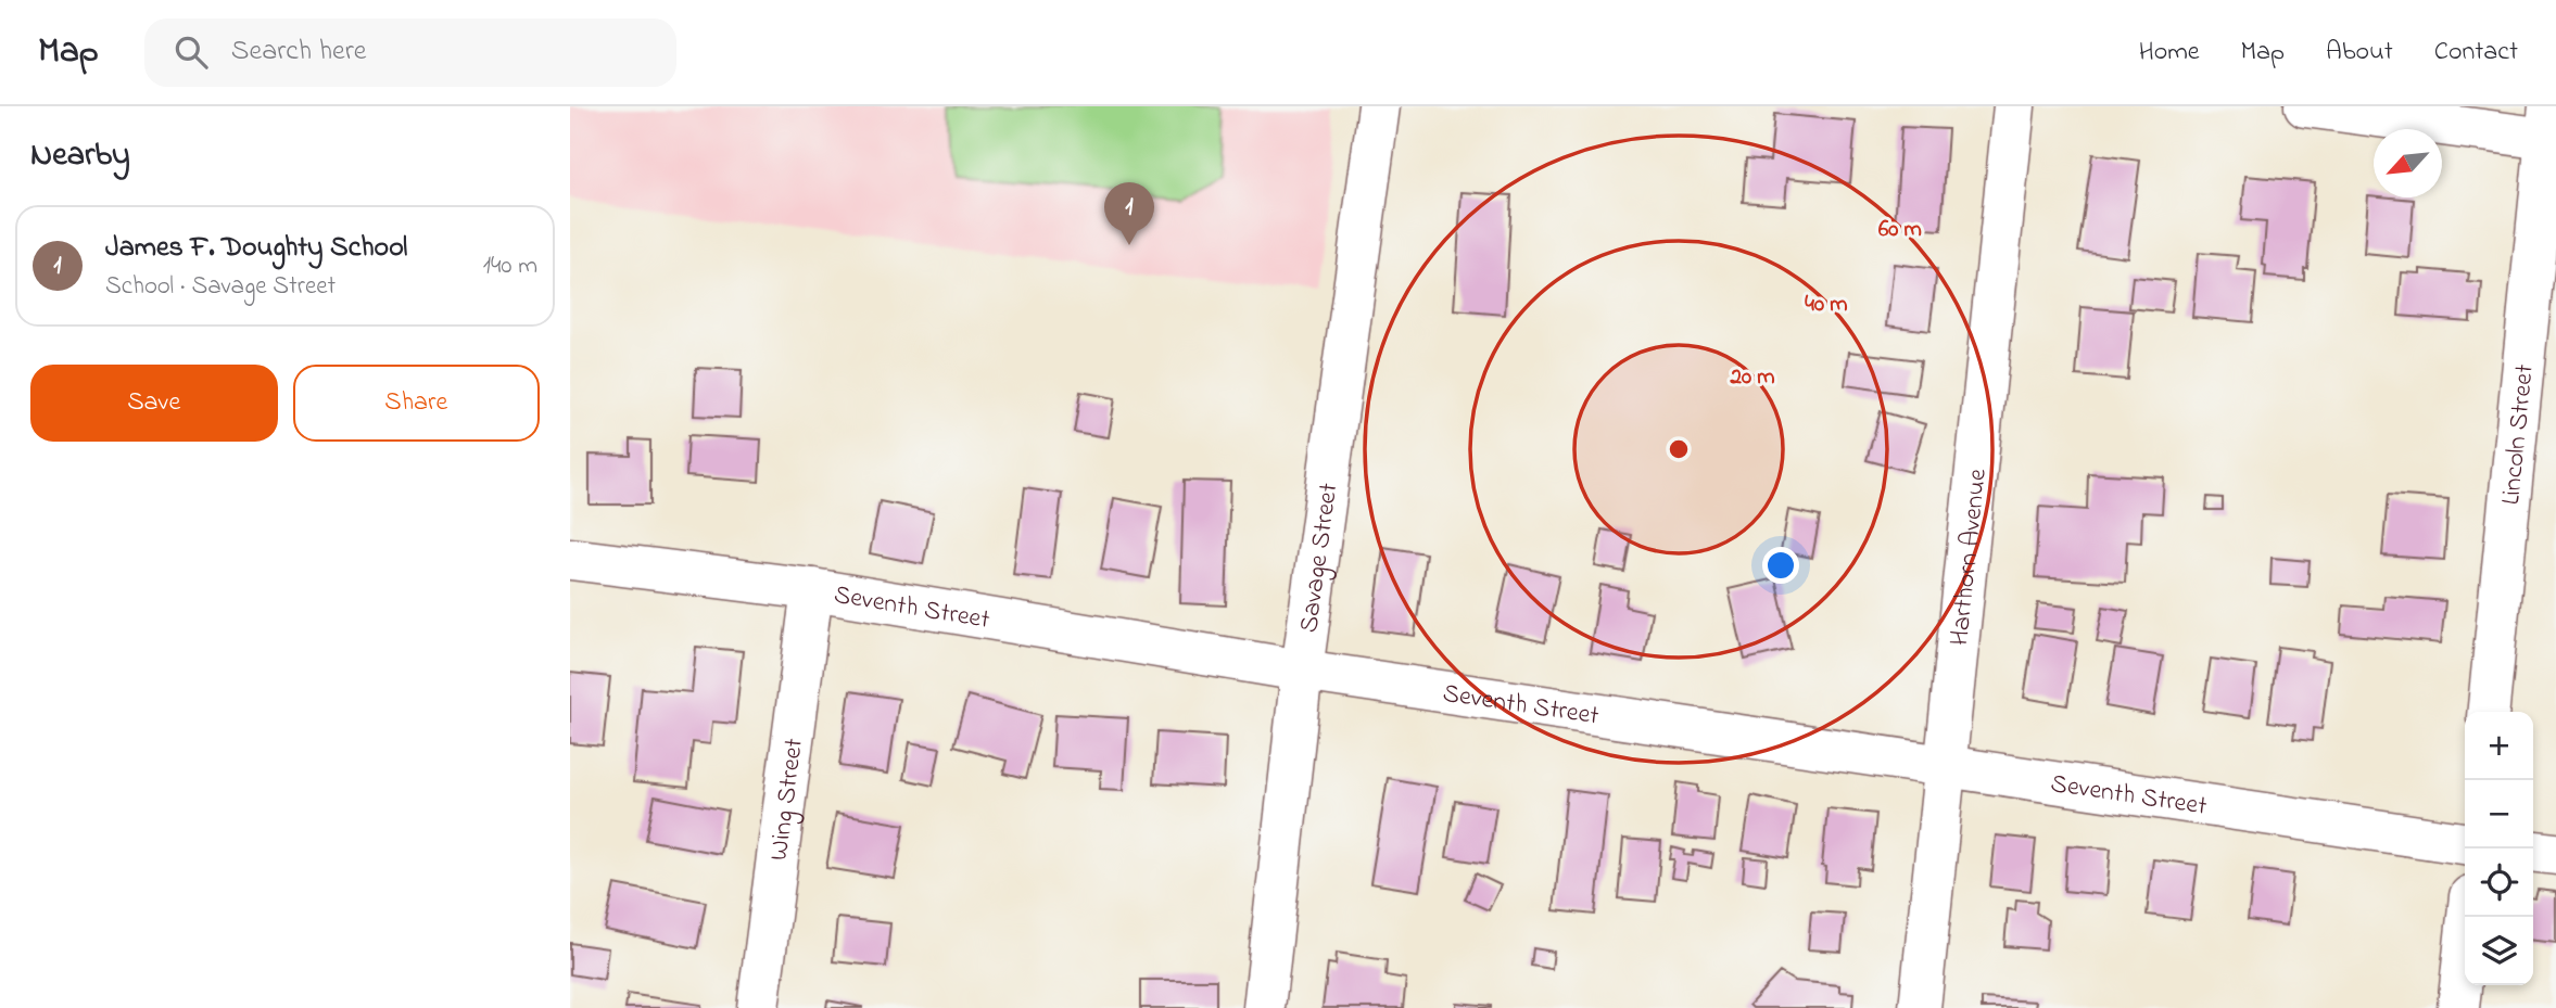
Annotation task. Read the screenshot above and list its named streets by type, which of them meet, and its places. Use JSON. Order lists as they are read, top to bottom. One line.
{"streets":{"street":["Lincoln Street","Savage Street","Harthorn Avenue","Seventh Street","Wing Street"]},"crossings":[["Savage Street","Seventh Street"],["Harthorn Avenue","Seventh Street"],["Seventh Street","Wing Street"]],"north":"bottom left","page":{"header":"Map","search":"Search here","nav":["Home","Map","About","Contact"],"heading":"Nearby","pins":"1","list":[{"mark":"1","name":"James F. Doughty School","note":"School · Savage Street","value":"140 m"}],"buttons":["Save","Share"],"map_buttons":["+","−"]},"rings":["60 m","40 m","20 m"]}
